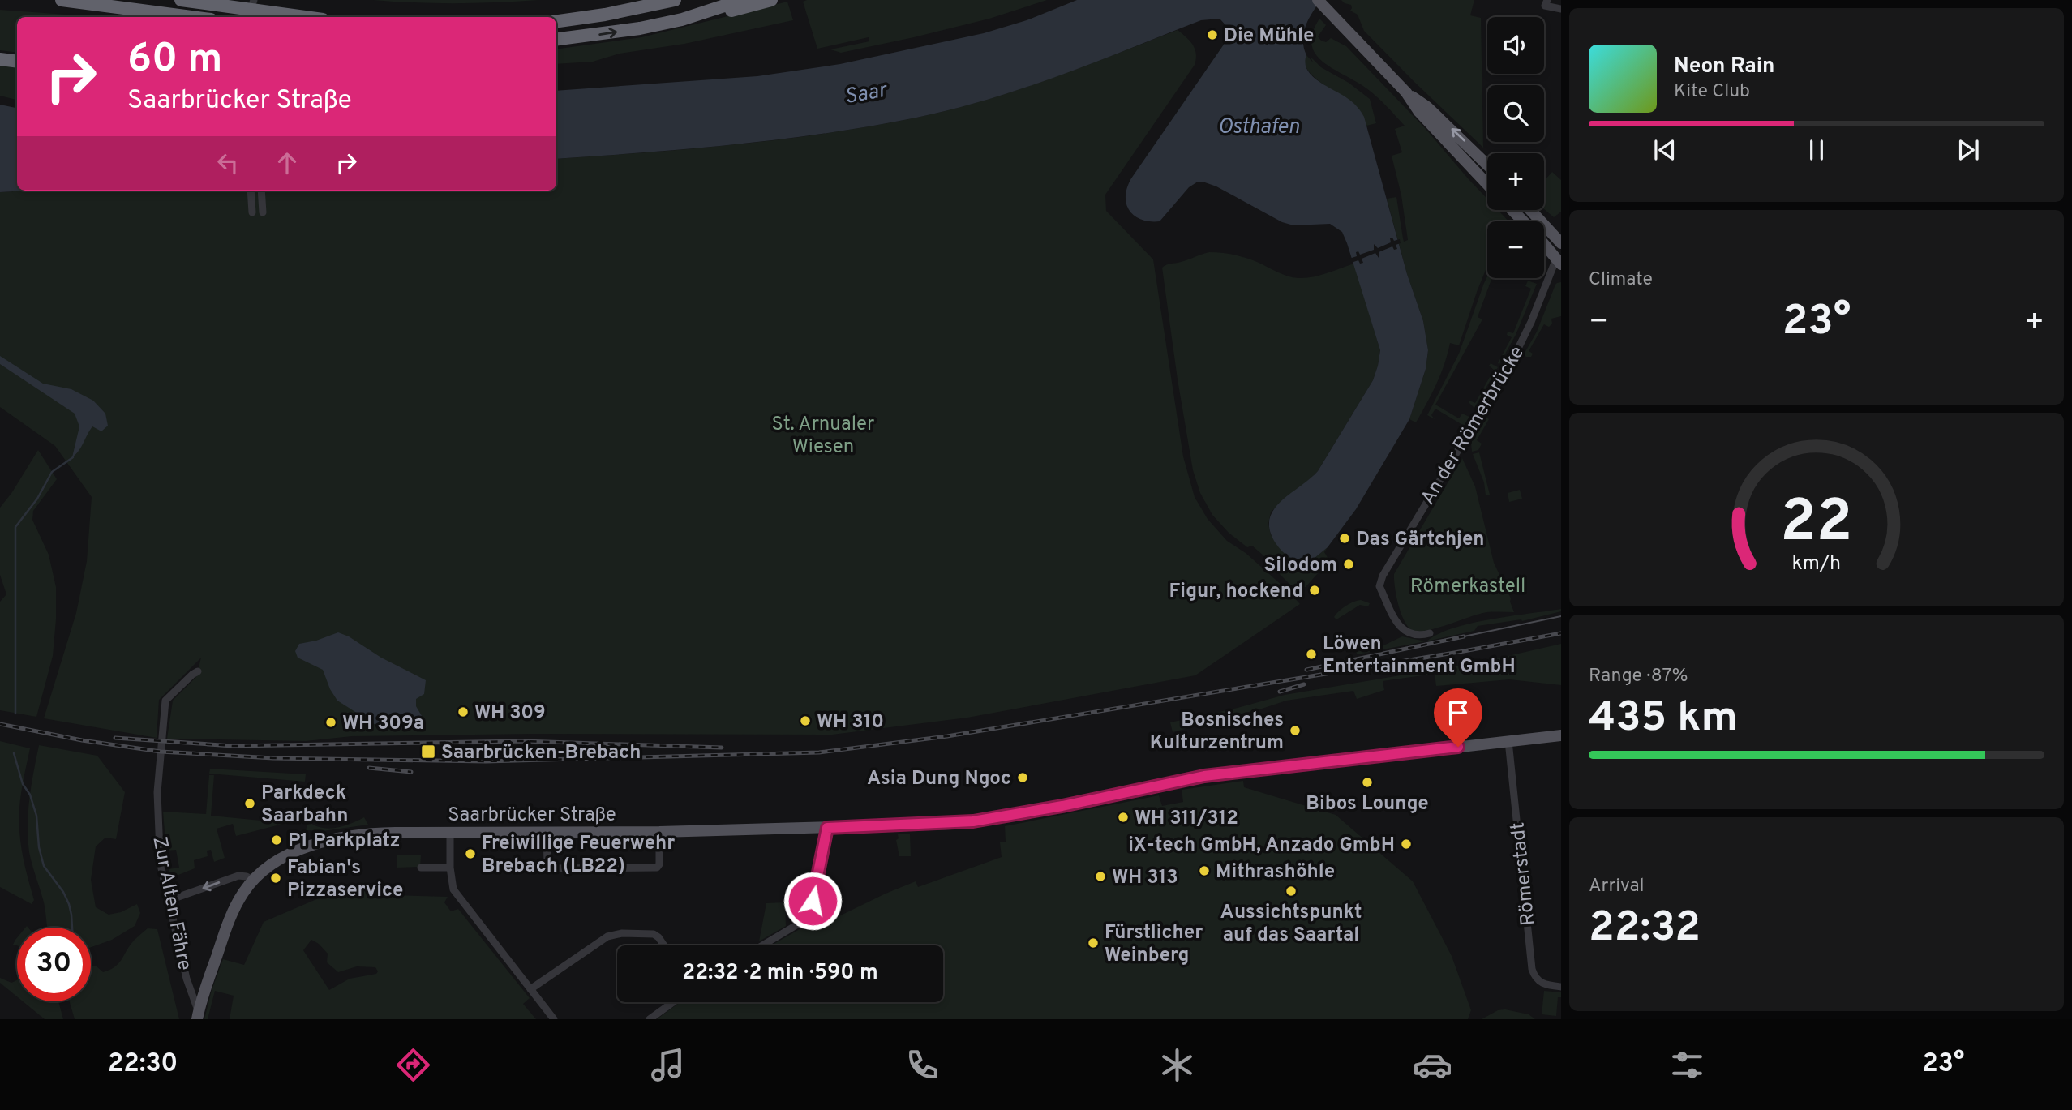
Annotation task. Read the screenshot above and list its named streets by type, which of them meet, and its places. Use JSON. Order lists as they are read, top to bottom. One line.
{"streets":{"main road":["Saarbrücker Straße"],"street":["An der Römerbrücke","Römerstadt","Zur Alten Fähre"]},"crossings":[["Saarbrücker Straße","Römerstadt"],["Saarbrücker Straße","Zur Alten Fähre"]],"water":["Saar","Osthafen"],"parks":["St. Arnualer Wiesen","Römerkastell"],"places":{"other":["Die Mühle","Das Gärtchjen","Silodom","Figur, hockend","Löwen Entertainment GmbH","WH 309","WH 310","WH 309a","Bosnisches Kulturzentrum","Asia Dung Ngoc","Bibos Lounge","Parkdeck Saarbahn","WH 311/312","P1 Parkplatz","iX-tech GmbH, Anzado GmbH","Freiwillige Feuerwehr Brebach (LB22)","Mithrashöhle","WH 313","Fabian's Pizzaservice","Aussichtspunkt auf das Saartal","Fürstlicher Weinberg"],"transit":["Saarbrücken-Brebach"]},"page":{"map_buttons":["+","−"],"turn":["60 m","Saarbrücker Straße"],"song":["Neon Rain","Kite Club"],"tile":["Climate",["Range · 87%","435 km"],["Arrival","22:32"]],"heat":["−","23°","+"],"limit":"30","trip":"22:32 · 2 min · 590 m","tabs":["22:30","23°"],"gauge":["22","km/h"]}}
